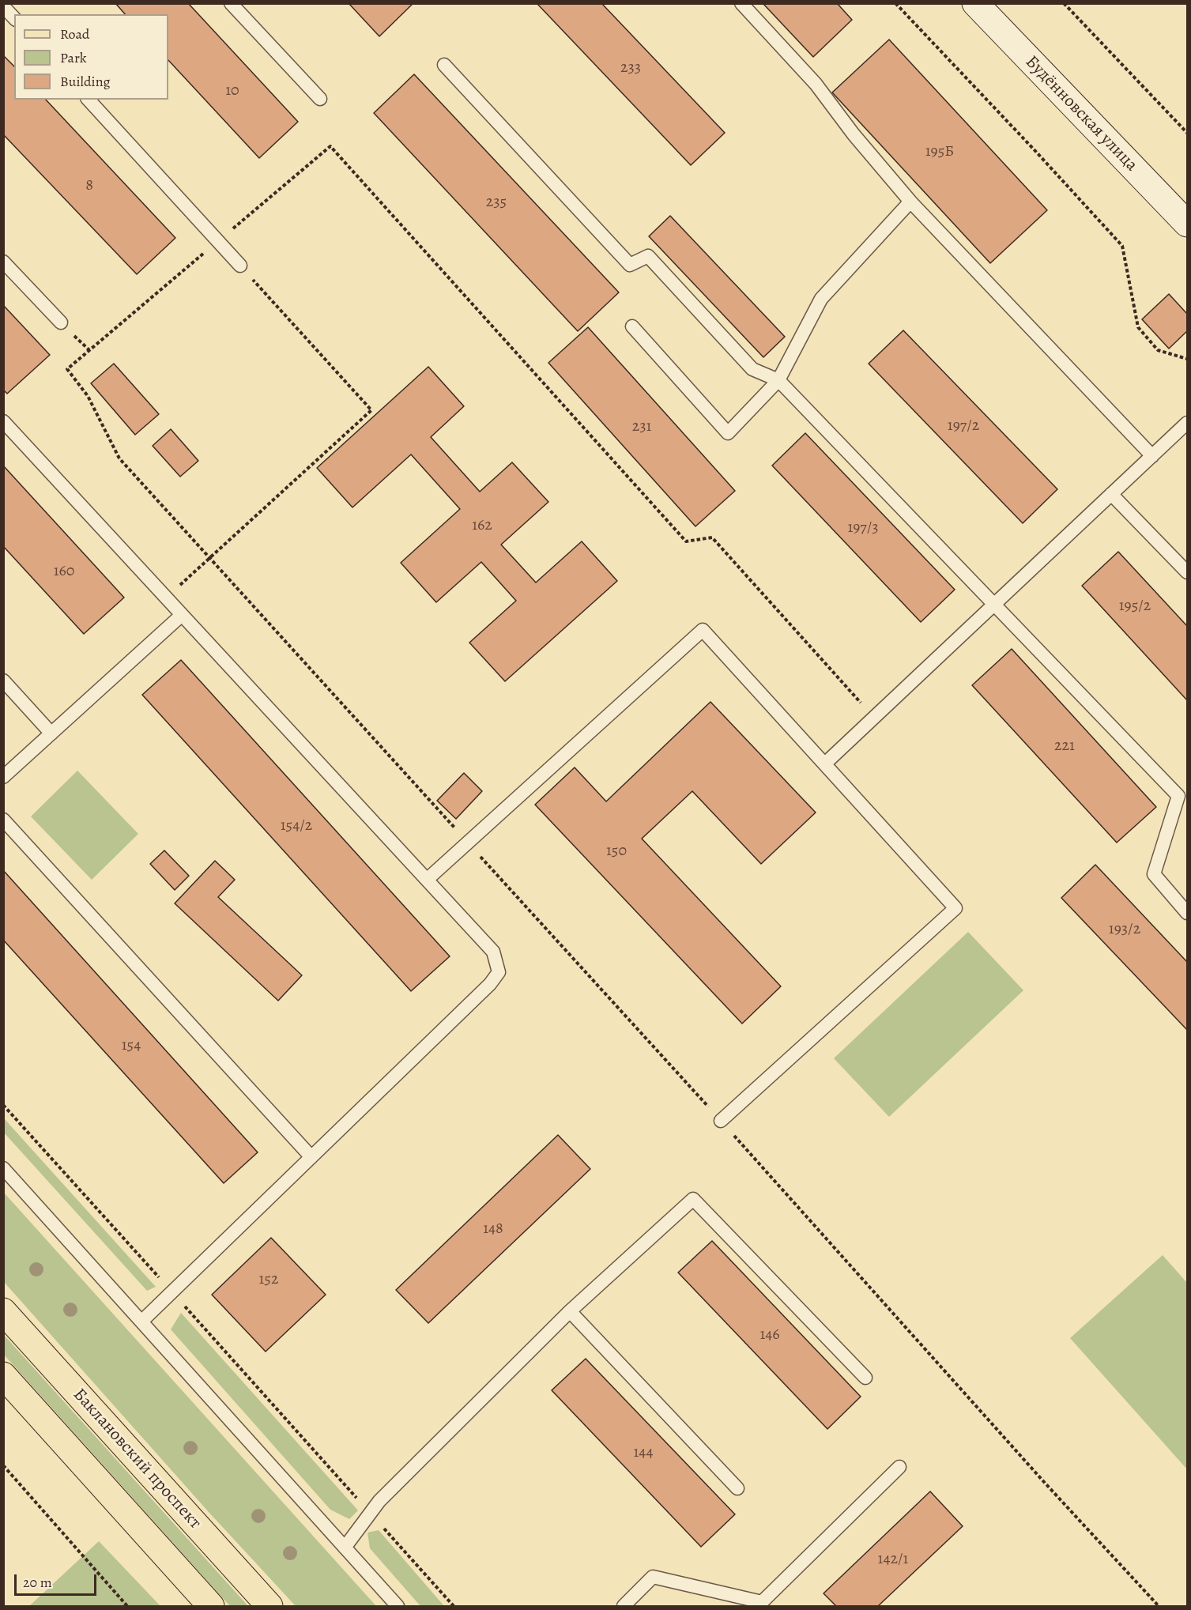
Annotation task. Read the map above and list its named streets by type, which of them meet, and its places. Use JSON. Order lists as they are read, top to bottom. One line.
{"streets":{"main road":["Будённовская улица","Баклановский проспект"]},"house_numbers":["233","10","195Б","8","235","197/2","231","162","197/3","160","195/2","221","154/2","150","193/2","154","148","152","146","144","142/1"],"legend":["Road","Park","Building"],"scale_bar":"20 m"}
